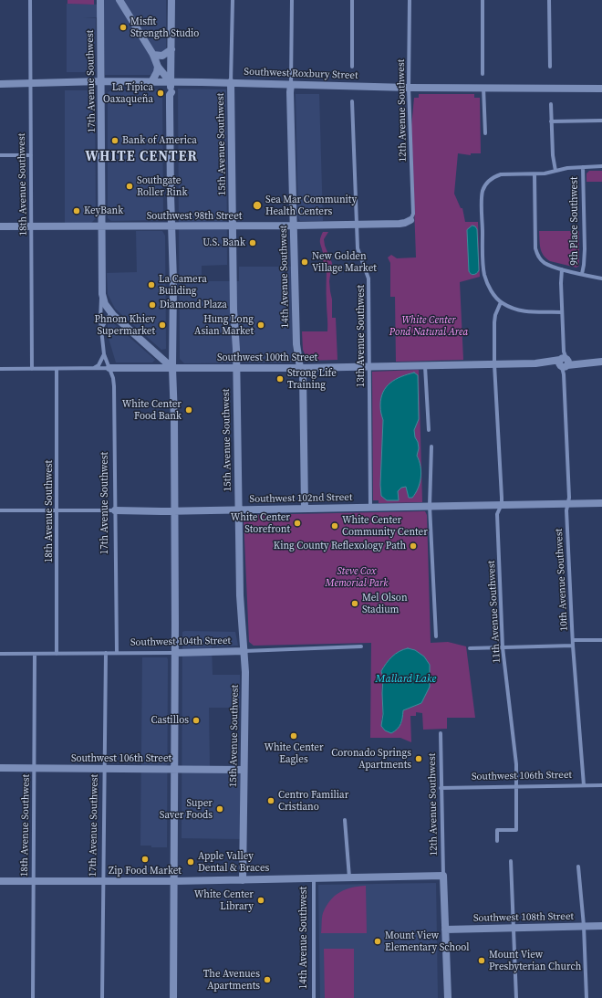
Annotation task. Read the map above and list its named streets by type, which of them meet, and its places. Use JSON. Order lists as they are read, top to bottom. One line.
{"streets":{"street":["Southwest Roxbury Street","17th Avenue Southwest","12th Avenue Southwest","15th Avenue Southwest","18th Avenue Southwest","Southwest 98th Street","9th Place Southwest","14th Avenue Southwest","13th Avenue Southwest","Southwest 100th Street","Southwest 102nd Street","10th Avenue Southwest","11th Avenue Southwest","Southwest 104th Street","Southwest 106th Street","Southwest 108th Street"]},"crossings":[["Southwest Roxbury Street","17th Avenue Southwest"],["Southwest Roxbury Street","12th Avenue Southwest"],["Southwest Roxbury Street","15th Avenue Southwest"],["Southwest Roxbury Street","18th Avenue Southwest"],["Southwest Roxbury Street","14th Avenue Southwest"],["17th Avenue Southwest","Southwest 98th Street"],["17th Avenue Southwest","Southwest 100th Street"],["17th Avenue Southwest","Southwest 102nd Street"],["17th Avenue Southwest","Southwest 104th Street"],["17th Avenue Southwest","Southwest 106th Street"],["12th Avenue Southwest","Southwest 98th Street"],["12th Avenue Southwest","Southwest 106th Street"],["15th Avenue Southwest","Southwest 98th Street"],["15th Avenue Southwest","Southwest 100th Street"],["15th Avenue Southwest","Southwest 102nd Street"],["15th Avenue Southwest","Southwest 104th Street"],["15th Avenue Southwest","Southwest 106th Street"],["18th Avenue Southwest","Southwest 98th Street"],["18th Avenue Southwest","Southwest 100th Street"],["18th Avenue Southwest","Southwest 102nd Street"],["18th Avenue Southwest","Southwest 104th Street"],["18th Avenue Southwest","Southwest 106th Street"],["Southwest 98th Street","14th Avenue Southwest"],["Southwest 98th Street","13th Avenue Southwest"],["14th Avenue Southwest","Southwest 100th Street"],["14th Avenue Southwest","Southwest 102nd Street"],["13th Avenue Southwest","Southwest 100th Street"],["13th Avenue Southwest","Southwest 102nd Street"],["Southwest 100th Street","10th Avenue Southwest"],["Southwest 100th Street","11th Avenue Southwest"],["Southwest 102nd Street","10th Avenue Southwest"],["Southwest 102nd Street","11th Avenue Southwest"],["10th Avenue Southwest","Southwest 106th Street"],["11th Avenue Southwest","Southwest 106th Street"]],"districts":["WHITE CENTER"],"water":["Mallard Lake"],"parks":["White Center Pond Natural Area","Steve Cox Memorial Park"],"places":["Misfit Strength Studio","La Típica Oaxaqueña","Bank of America","Southgate Roller Rink","Sea Mar Community Health Centers","KeyBank","U.S. Bank","New Golden Village Market","La Camera Building","Diamond Plaza","Phnom Khiev Supermarket","Hung Long Asian Market","Strong Life Training","White Center Food Bank","White Center Storefront","White Center Community Center","King County Reflexology Path","Mel Olson Stadium","Castillos","White Center Eagles","Coronado Springs Apartments","Centro Familiar Cristiano","Super Saver Foods","Zip Food Market","Apple Valley Dental & Braces","White Center Library","Mount View Elementary School","Mount View Presbyterian Church","The Avenues Apartments"]}
